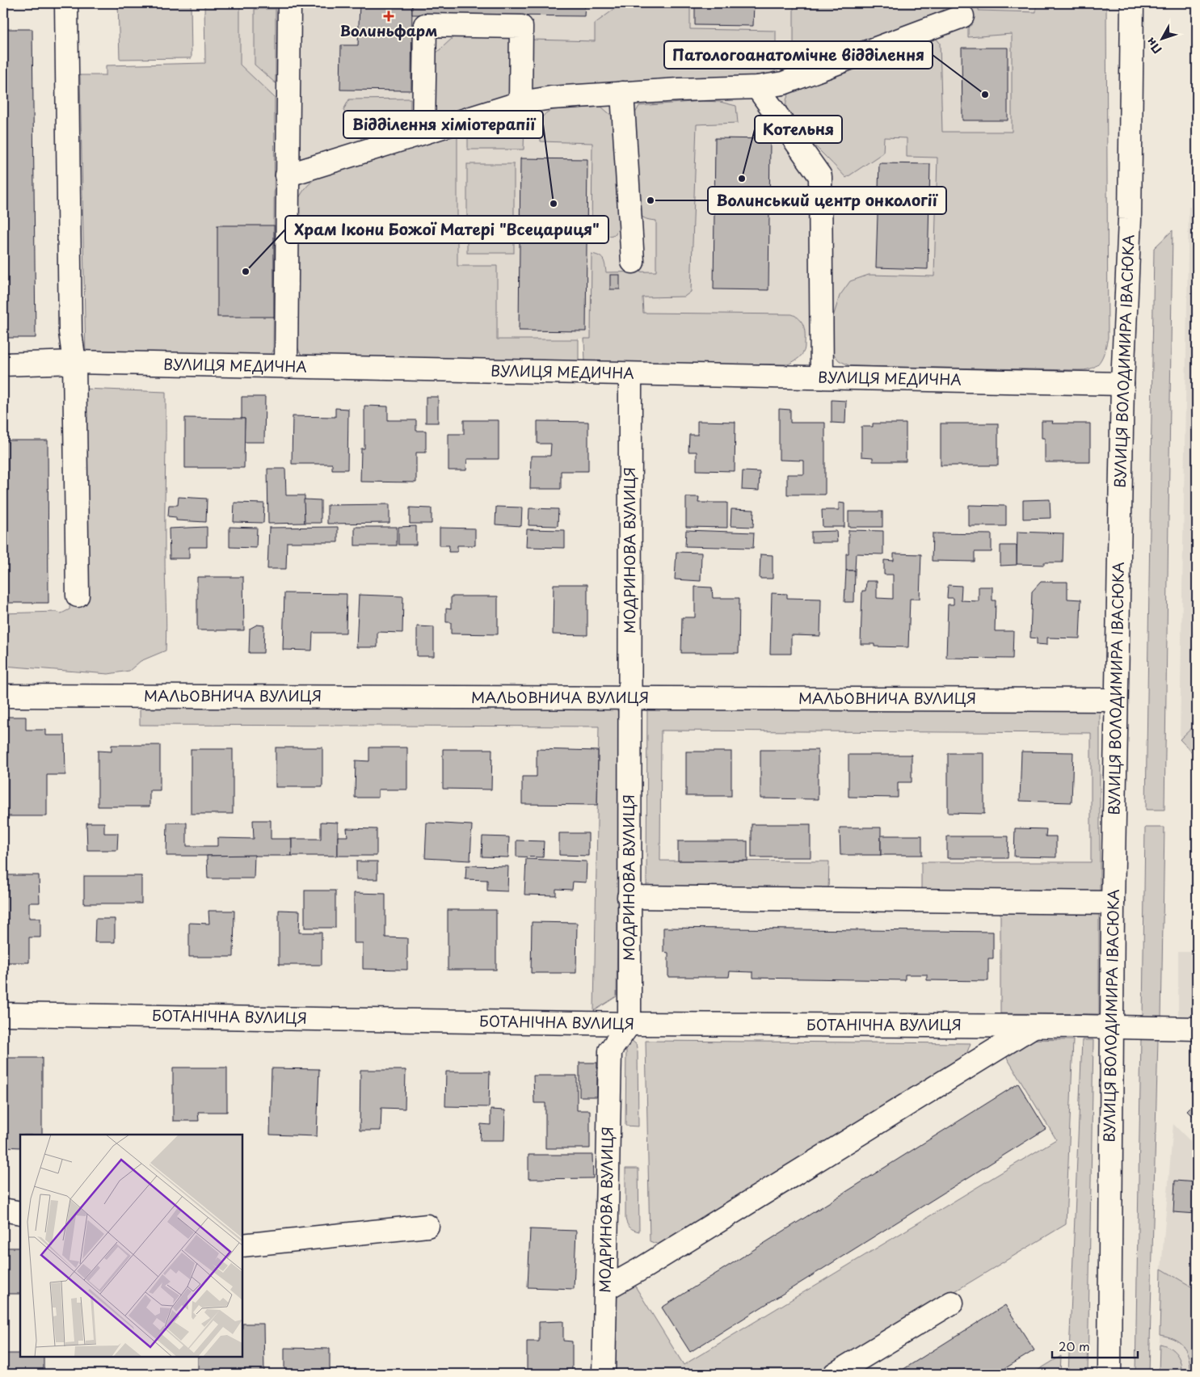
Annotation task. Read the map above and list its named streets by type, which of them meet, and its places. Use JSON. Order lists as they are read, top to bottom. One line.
{"streets":{"street":["ВУЛИЦЯ ВОЛОДИМИРА ІВАСЮКА","ВУЛИЦЯ МЕДИЧНА","МОДРИНОВА ВУЛИЦЯ","МАЛЬОВНИЧА ВУЛИЦЯ","БОТАНІЧНА ВУЛИЦЯ"]},"crossings":[["ВУЛИЦЯ ВОЛОДИМИРА ІВАСЮКА","ВУЛИЦЯ МЕДИЧНА"],["ВУЛИЦЯ ВОЛОДИМИРА ІВАСЮКА","МАЛЬОВНИЧА ВУЛИЦЯ"],["ВУЛИЦЯ ВОЛОДИМИРА ІВАСЮКА","БОТАНІЧНА ВУЛИЦЯ"],["ВУЛИЦЯ МЕДИЧНА","МОДРИНОВА ВУЛИЦЯ"],["МОДРИНОВА ВУЛИЦЯ","МАЛЬОВНИЧА ВУЛИЦЯ"],["МОДРИНОВА ВУЛИЦЯ","БОТАНІЧНА ВУЛИЦЯ"]],"places":{"health":["Волиньфарм"],"other":["Патологоанатомічне відділення","Котельня","Волинський центр онкології","Відділення хіміотерапії","Храм Ікони Божої Матері \"Всецариця\""]},"scale_bar":"20 m","north":"bottom left"}
